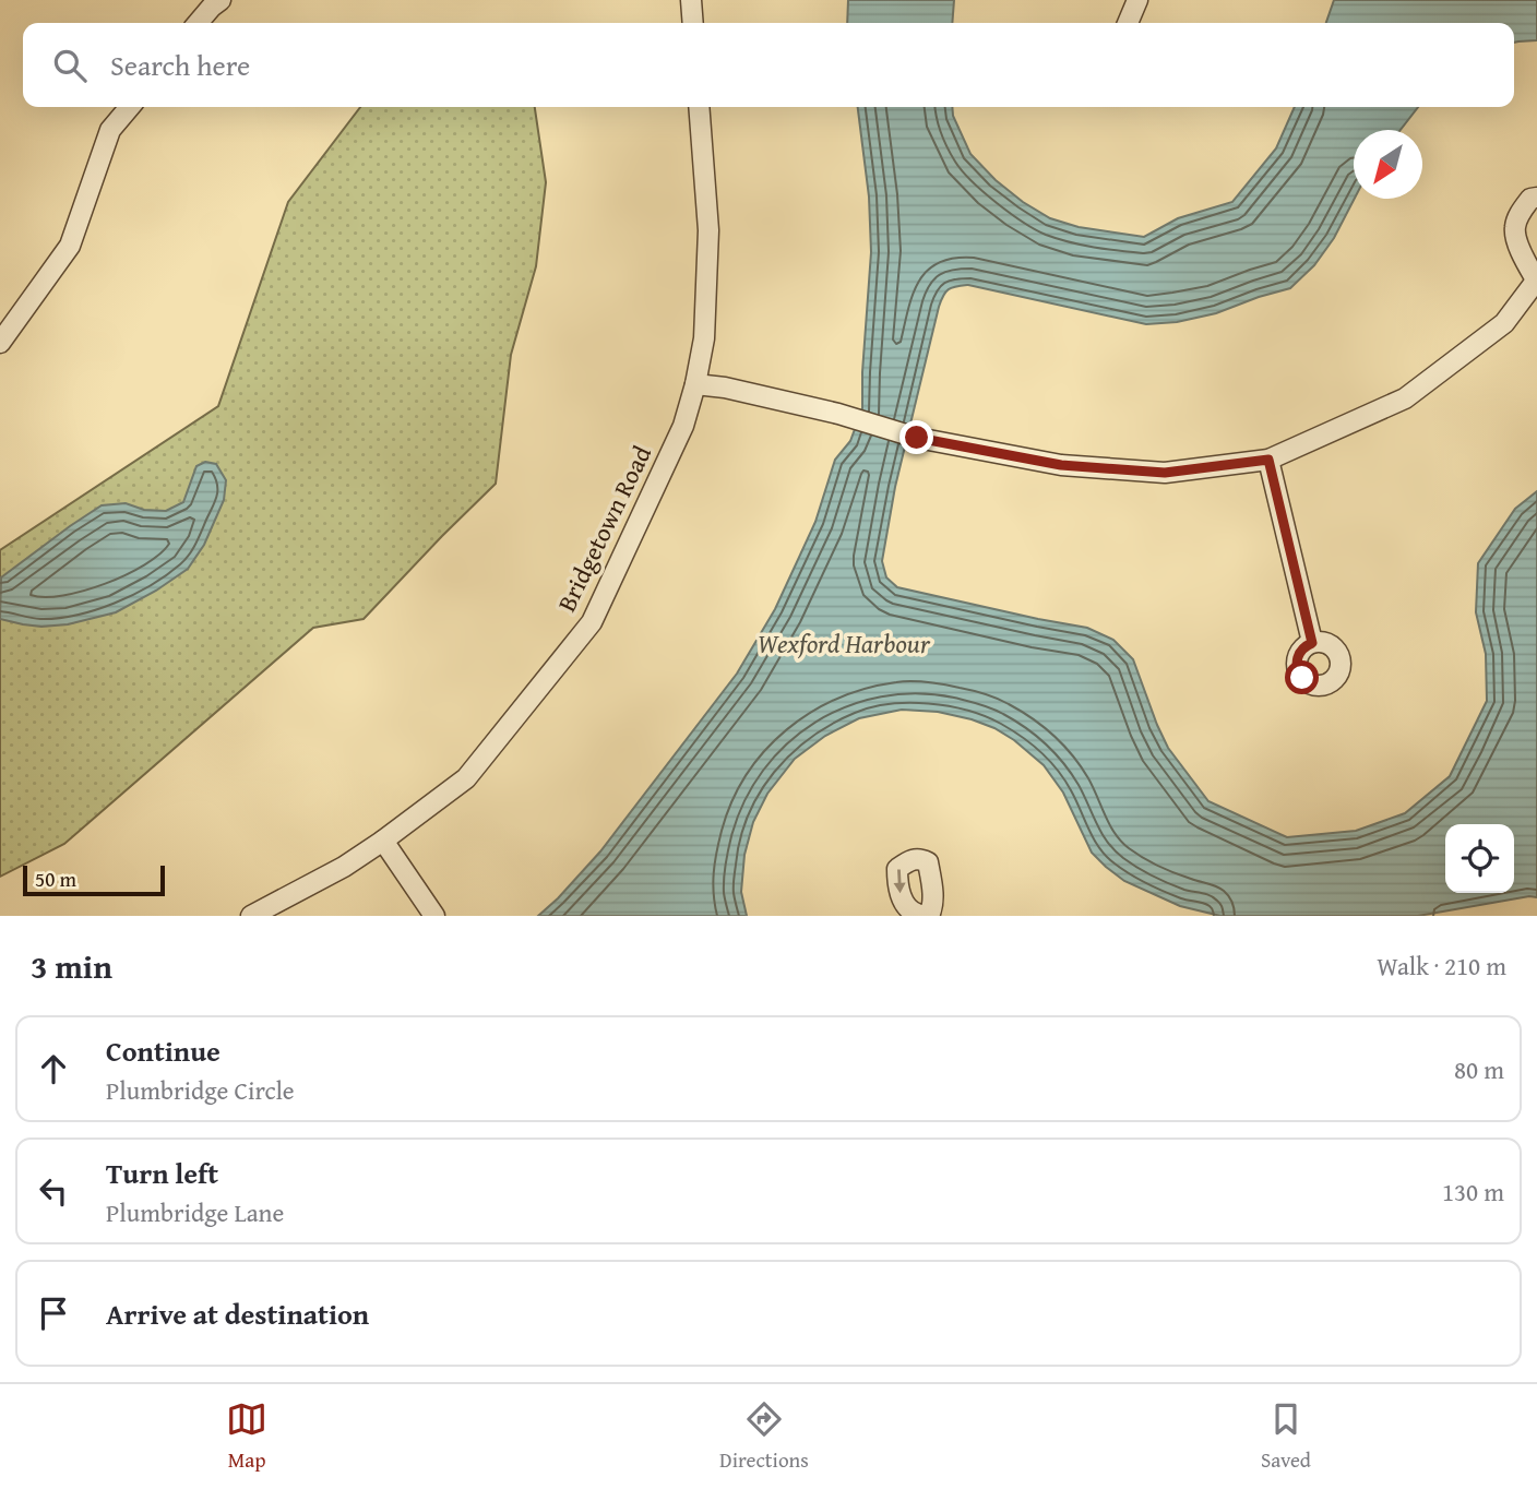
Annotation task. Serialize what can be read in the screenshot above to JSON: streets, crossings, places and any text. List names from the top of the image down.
{
  "streets": {
    "street": ["Bridgetown Road"]
  },
  "water": ["Wexford Harbour"],
  "scale_bar": "50 m",
  "north": "bottom left",
  "page": {
    "search": "Search here",
    "scale": "50 m",
    "heading": ["3 min", "Walk · 210 m"],
    "list": [
      ["Continue", "Plumbridge Circle", "80 m"],
      ["Turn left", "Plumbridge Lane", "130 m"],
      "Arrive at destination"
    ],
    "nav": ["Map", "Directions", "Saved"]
  }
}
